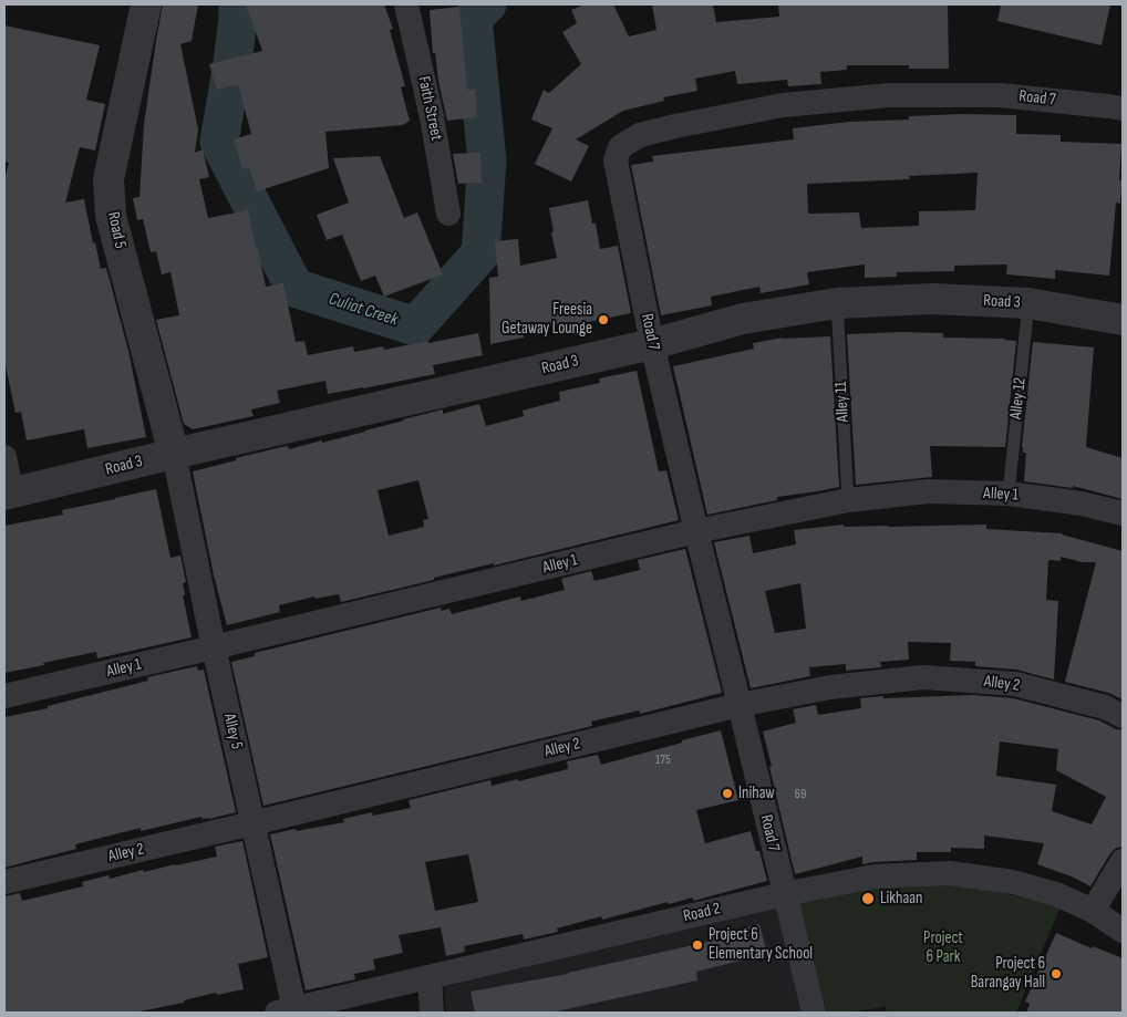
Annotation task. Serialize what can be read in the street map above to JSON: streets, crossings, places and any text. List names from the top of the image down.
{
  "streets": {
    "street": [
      "Road 7",
      "Faith Street",
      "Road 5",
      "Road 3",
      "Alley 1",
      "Alley 2",
      "Alley 5",
      "Road 2"
    ],
    "lane": ["Alley 12", "Alley 11"]
  },
  "crossings": [
    ["Road 7", "Road 3"],
    ["Road 7", "Alley 1"],
    ["Road 7", "Alley 2"],
    ["Road 7", "Road 2"],
    ["Road 5", "Road 3"],
    ["Road 5", "Alley 5"],
    ["Road 3", "Alley 12"],
    ["Road 3", "Alley 11"],
    ["Road 3", "Alley 5"],
    ["Alley 12", "Alley 1"],
    ["Alley 11", "Alley 1"],
    ["Alley 1", "Alley 5"],
    ["Alley 2", "Alley 5"],
    ["Alley 5", "Road 2"]
  ],
  "water": ["Culiat Creek"],
  "parks": ["Project 6 Park"],
  "places": [
    "Freesia Getaway Lounge",
    "Inihaw",
    "Likhaan",
    "Project 6 Elementary School",
    "Project 6 Barangay Hall"
  ],
  "house_numbers": ["175", "69"]
}
